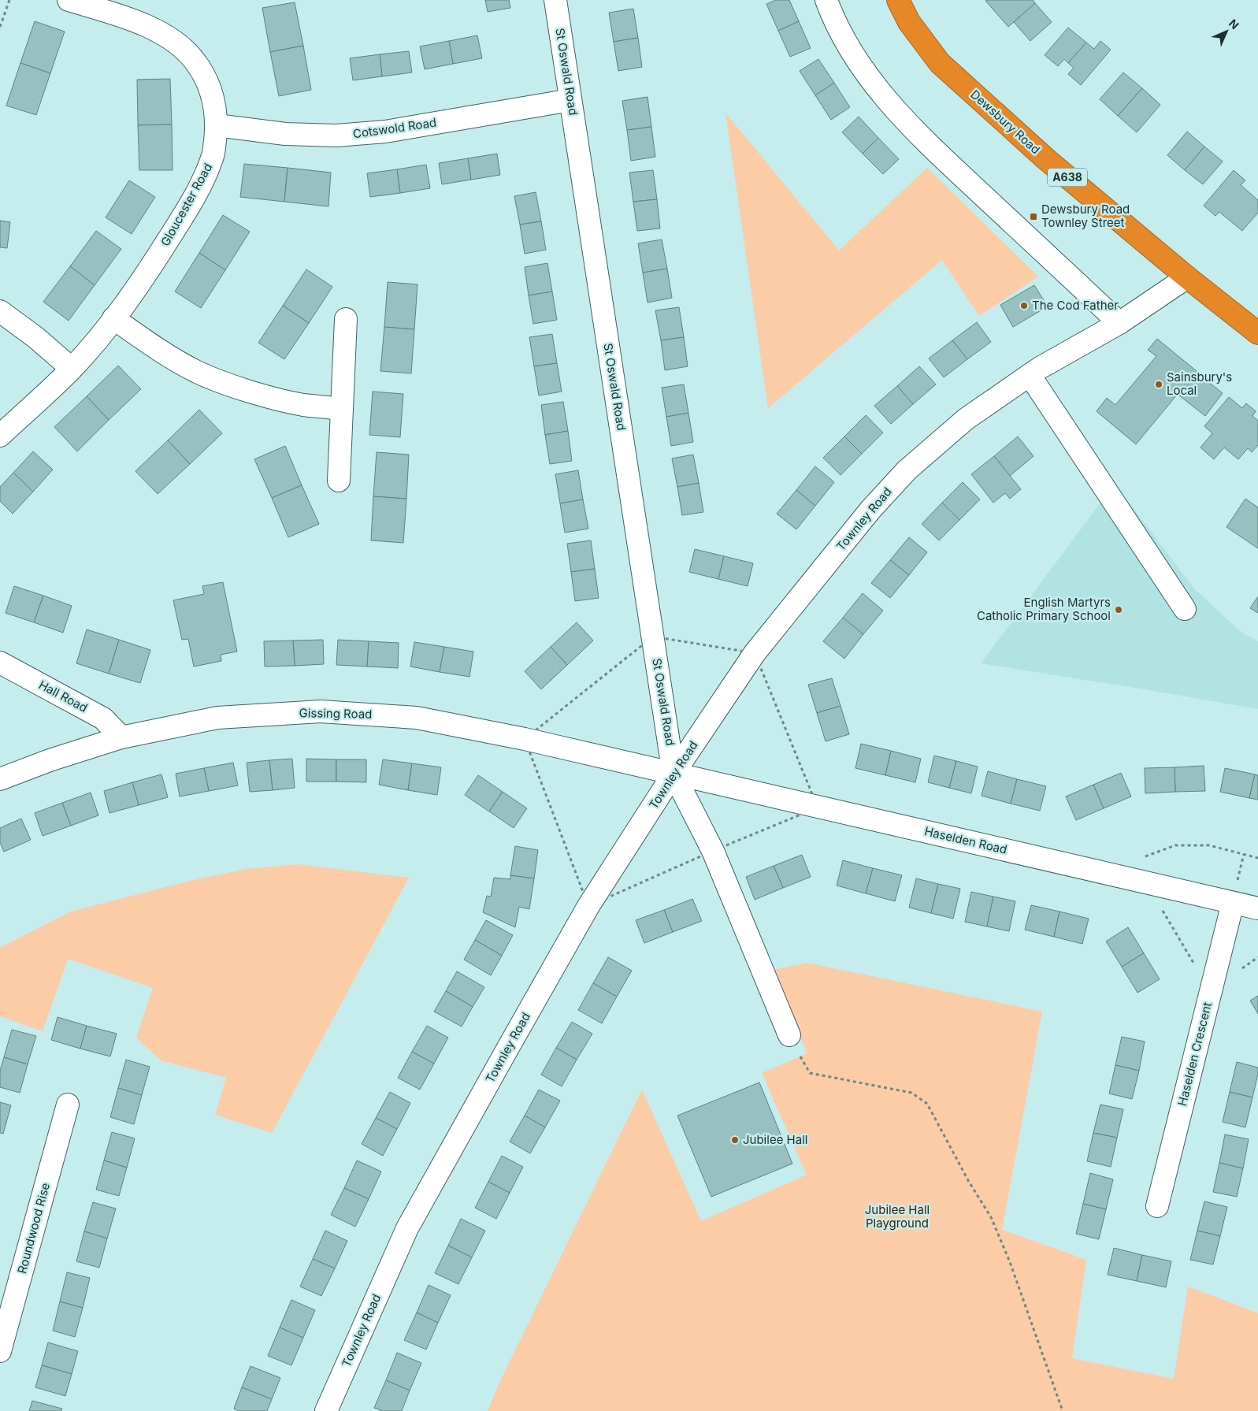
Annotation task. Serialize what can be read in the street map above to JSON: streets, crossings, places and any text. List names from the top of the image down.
{
  "streets": {
    "highway": ["Dewsbury Road", "A638"],
    "street": [
      "St Oswald Road",
      "Cotswold Road",
      "Gloucester Road",
      "Townley Road",
      "Hall Road",
      "Gissing Road",
      "Haselden Road",
      "Haselden Crescent",
      "Roundwood Rise"
    ]
  },
  "crossings": [
    ["St Oswald Road", "Cotswold Road"],
    ["St Oswald Road", "Townley Road"],
    ["St Oswald Road", "Gissing Road"],
    ["St Oswald Road", "Haselden Road"],
    ["Dewsbury Road", "Townley Road"],
    ["Cotswold Road", "Gloucester Road"],
    ["Townley Road", "Gissing Road"],
    ["Townley Road", "Haselden Road"],
    ["Hall Road", "Gissing Road"],
    ["Gissing Road", "Haselden Road"],
    ["Haselden Road", "Haselden Crescent"]
  ],
  "parks": ["Jubilee Hall Playground"],
  "places": {
    "transit": ["Dewsbury Road Townley Street"],
    "other": [
      "The Cod Father",
      "Sainsbury's Local",
      "English Martyrs Catholic Primary School",
      "Jubilee Hall"
    ]
  },
  "north": "top right"
}
